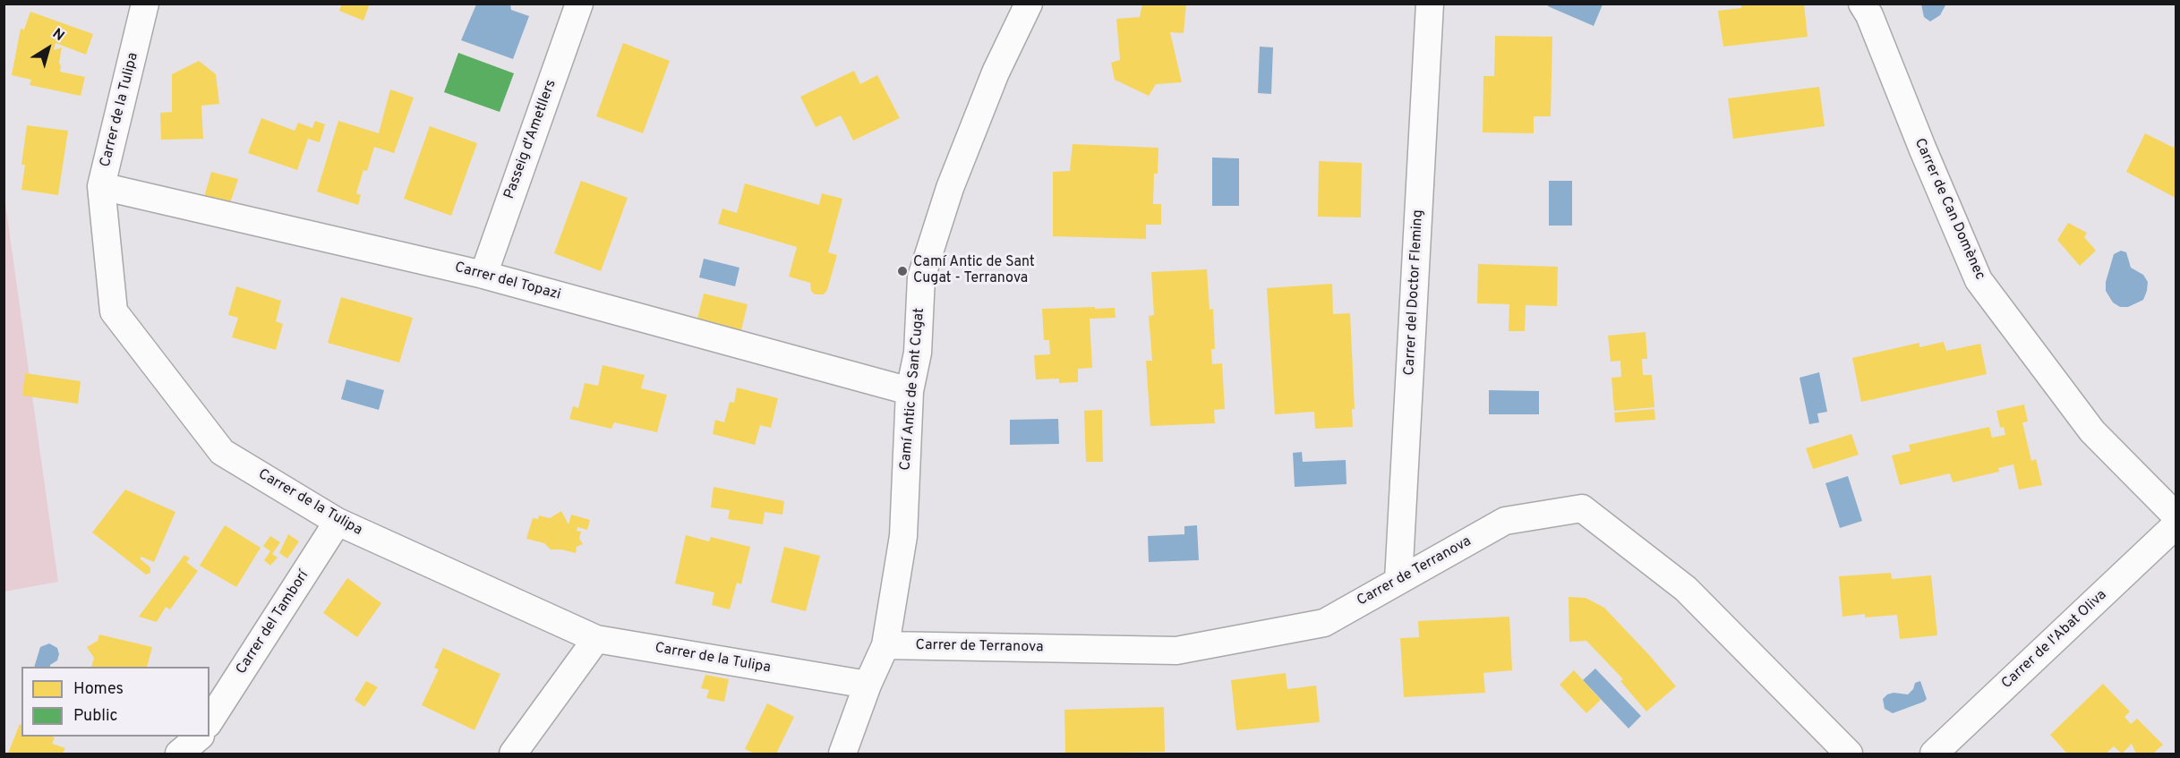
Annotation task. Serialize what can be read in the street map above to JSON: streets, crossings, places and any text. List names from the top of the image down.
{
  "streets": {
    "street": [
      "Carrer de la Tulipa",
      "Passeig d'Ametllers",
      "Carrer de Can Domènec",
      "Carrer del Topazi",
      "Carrer del Doctor Fleming",
      "Camí Antic de Sant Cugat",
      "Carrer de Terranova",
      "Carrer del Tamborí",
      "Carrer de l'Abat Oliva"
    ]
  },
  "crossings": [
    ["Carrer de la Tulipa", "Carrer del Topazi"],
    ["Carrer de la Tulipa", "Camí Antic de Sant Cugat"],
    ["Carrer de la Tulipa", "Carrer del Tamborí"],
    ["Passeig d'Ametllers", "Carrer del Topazi"],
    ["Carrer del Topazi", "Camí Antic de Sant Cugat"],
    ["Carrer del Doctor Fleming", "Carrer de Terranova"],
    ["Camí Antic de Sant Cugat", "Carrer de Terranova"]
  ],
  "places": ["Camí Antic de Sant Cugat - Terranova"],
  "legend": ["Homes", "Public"],
  "north": "top right"
}
